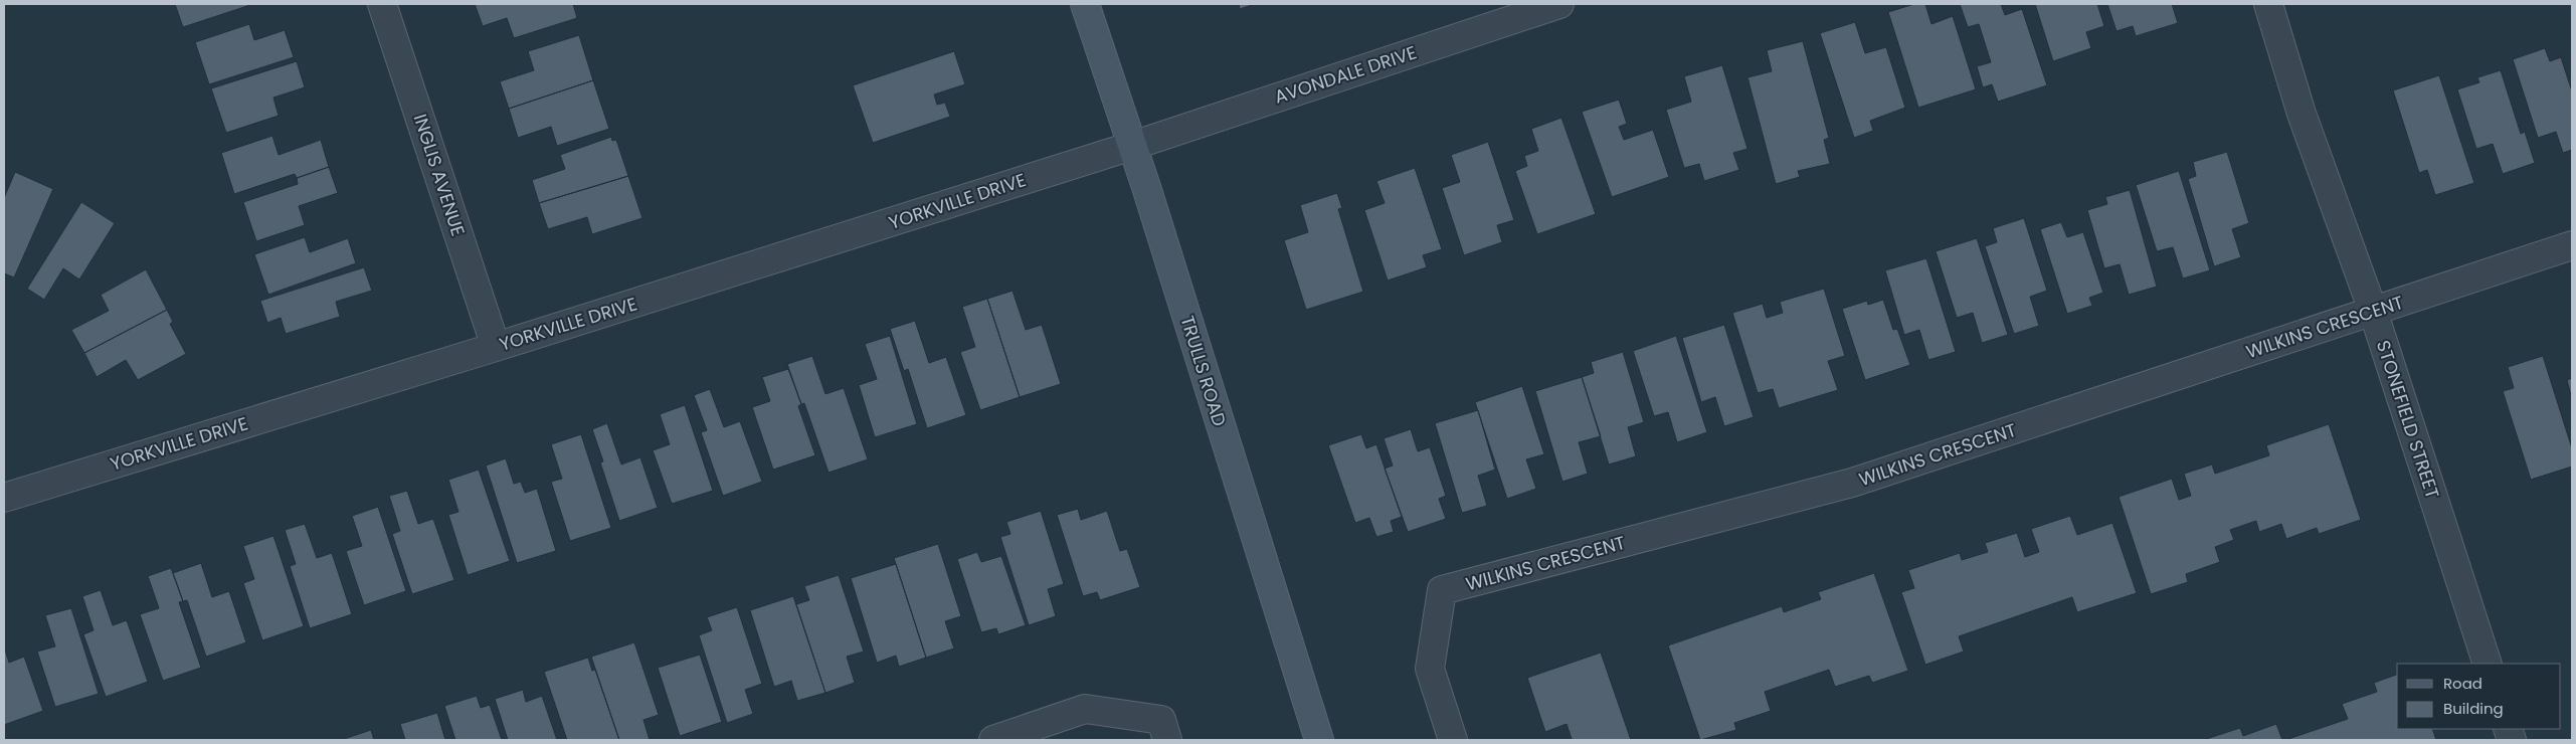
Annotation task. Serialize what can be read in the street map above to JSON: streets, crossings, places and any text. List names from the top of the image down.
{
  "streets": {
    "street": [
      "AVONDALE DRIVE",
      "INGLIS AVENUE",
      "YORKVILLE DRIVE",
      "WILKINS CRESCENT",
      "TRULLS ROAD",
      "STONEFIELD STREET"
    ]
  },
  "crossings": [
    ["AVONDALE DRIVE", "YORKVILLE DRIVE"],
    ["AVONDALE DRIVE", "TRULLS ROAD"],
    ["INGLIS AVENUE", "YORKVILLE DRIVE"],
    ["YORKVILLE DRIVE", "TRULLS ROAD"],
    ["WILKINS CRESCENT", "STONEFIELD STREET"]
  ],
  "legend": ["Road", "Building"]
}
